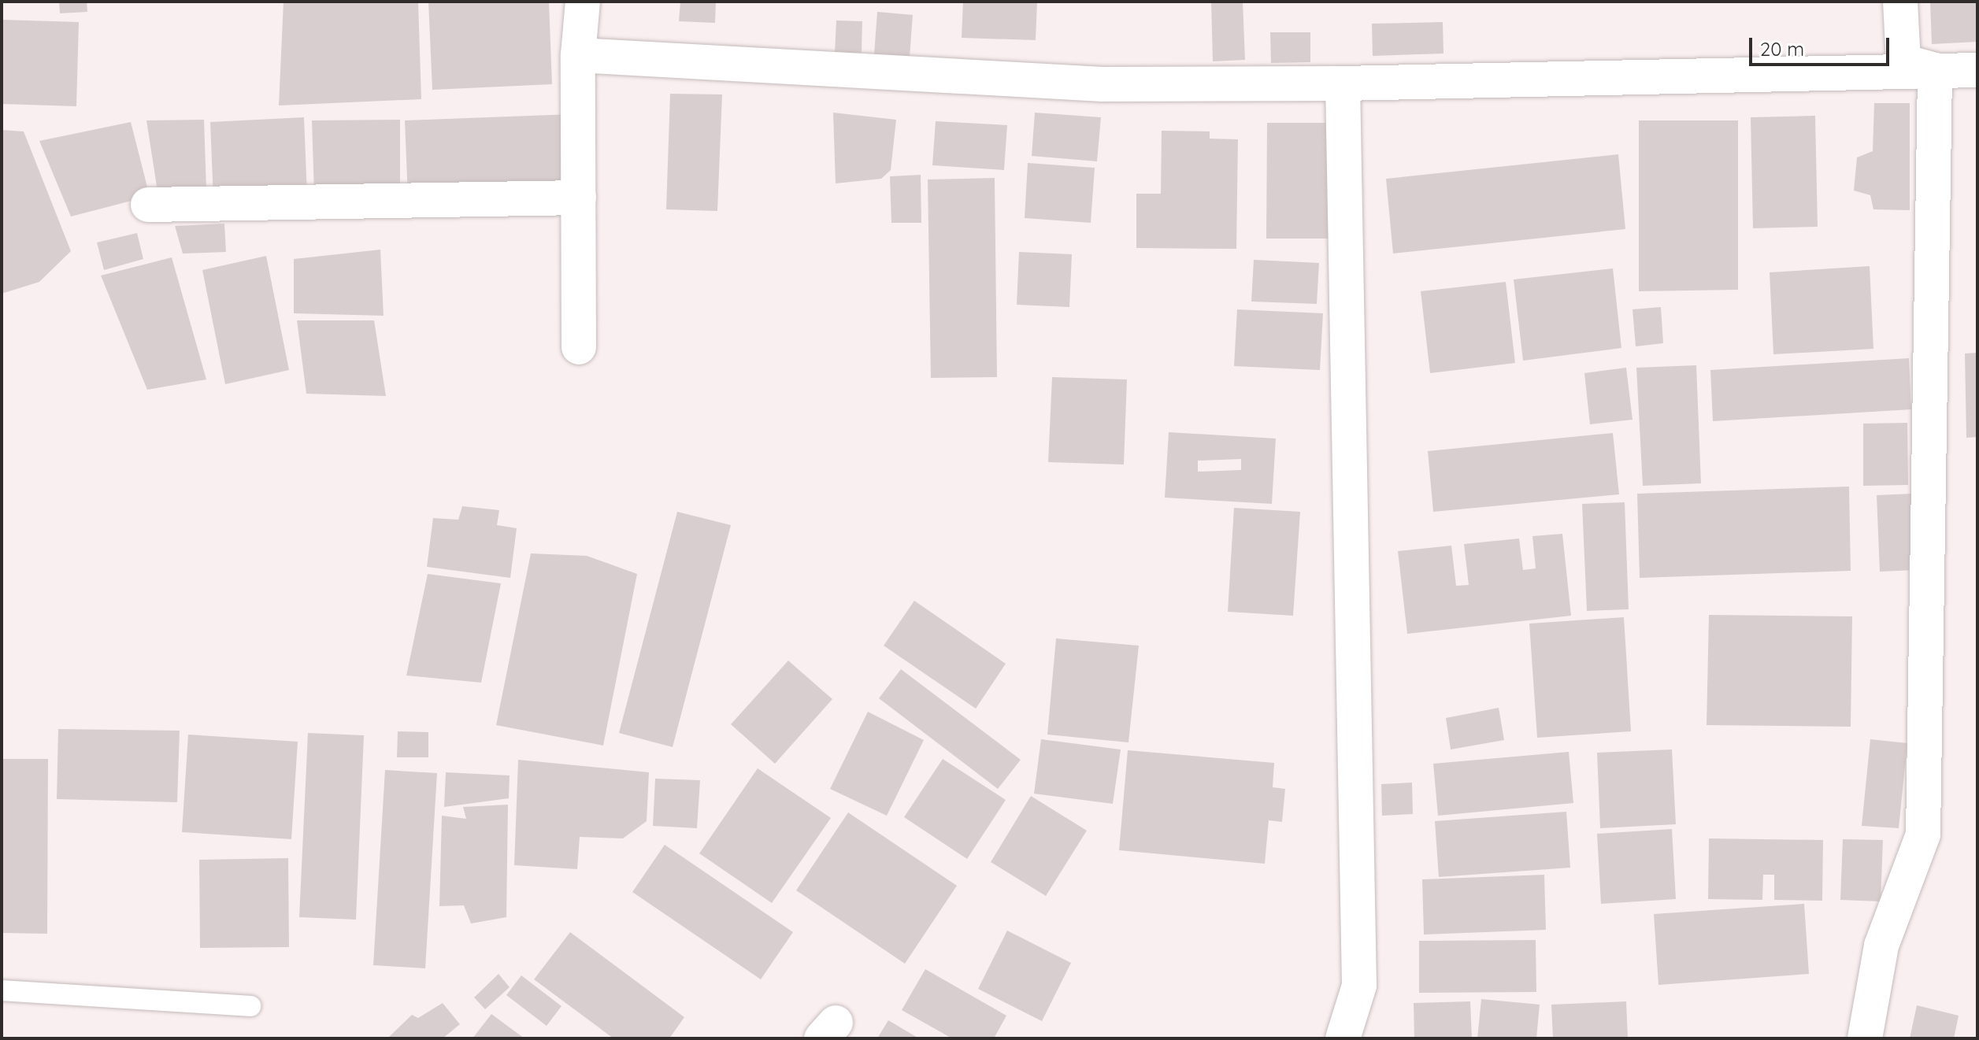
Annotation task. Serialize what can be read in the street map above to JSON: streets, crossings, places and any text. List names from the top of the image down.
{
  "scale_bar": "20 m"
}
